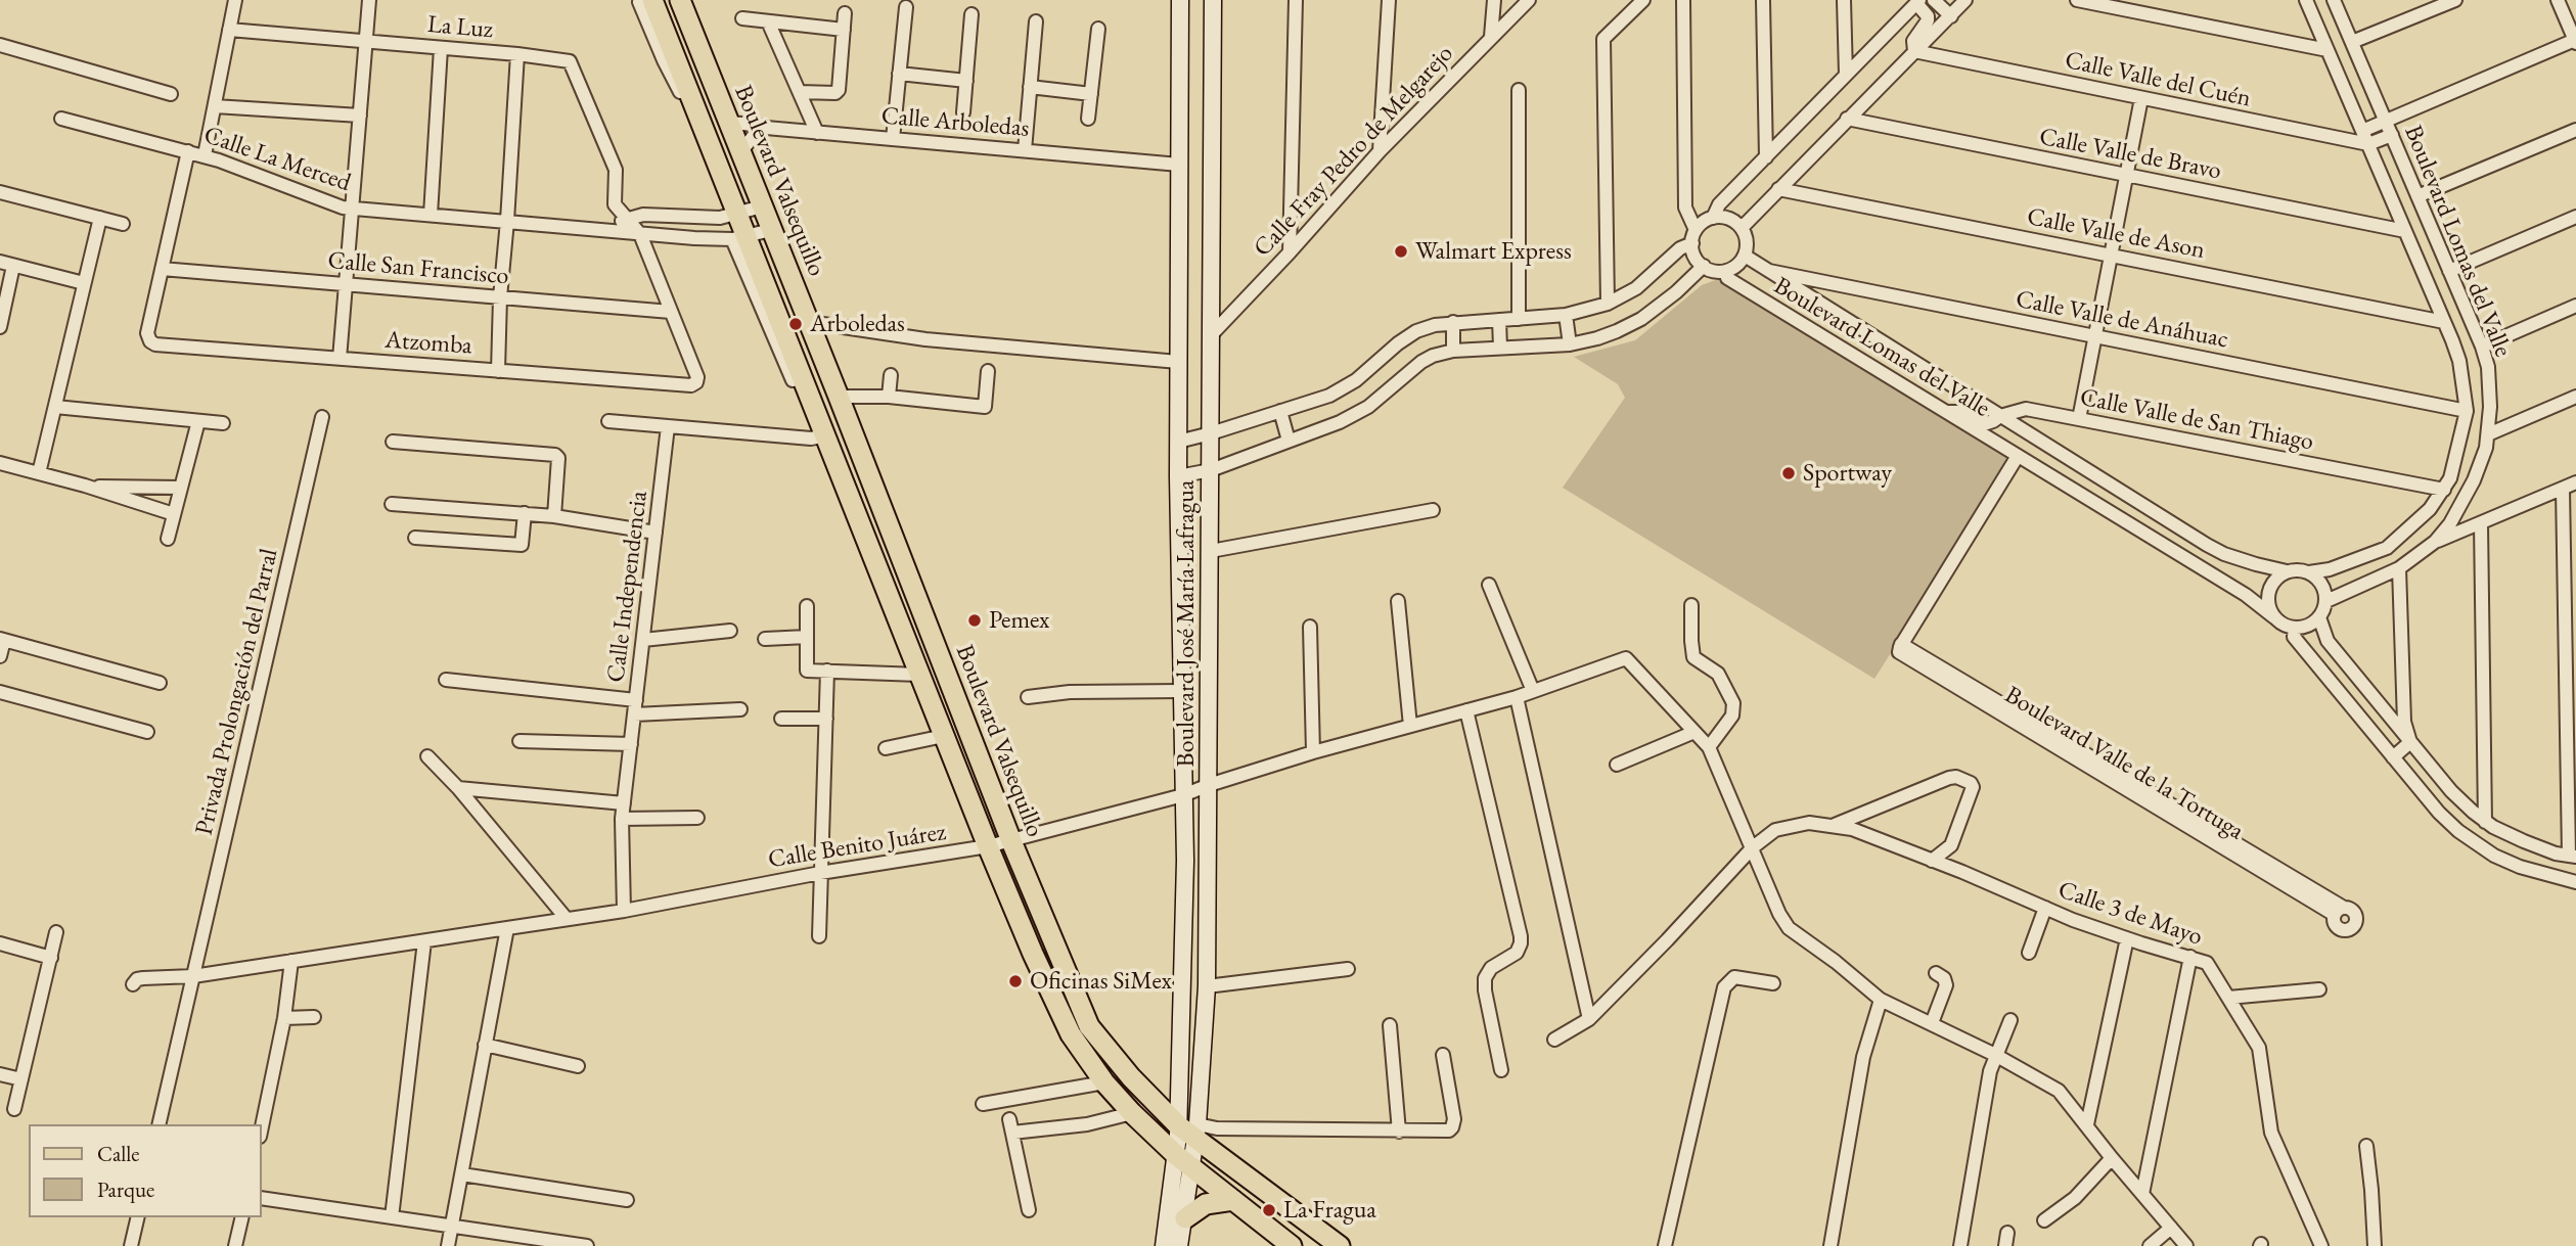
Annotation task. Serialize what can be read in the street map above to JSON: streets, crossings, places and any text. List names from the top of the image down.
{
  "streets": {
    "main road": ["Boulevard Valsequillo", "Boulevard José María Lafragua"],
    "street": [
      "La Luz",
      "Calle Valle del Cuén",
      "Calle Arboledas",
      "Calle Fray Pedro de Melgarejo",
      "Calle Valle de Bravo",
      "Calle La Merced",
      "Calle Valle de Ason",
      "Boulevard Lomas del Valle",
      "Calle San Francisco",
      "Calle Valle de Anáhuac",
      "Atzomba",
      "Calle Valle de San Thiago",
      "Calle Independencia",
      "Privada Prolongación del Parral",
      "Boulevard Valle de la Tortuga",
      "Calle Benito Juárez",
      "Calle 3 de Mayo"
    ]
  },
  "crossings": [
    ["Calle Valle del Cuén", "Boulevard Lomas del Valle"],
    ["Calle Arboledas", "Boulevard Valsequillo"],
    ["Calle Arboledas", "Boulevard José María Lafragua"],
    ["Calle Fray Pedro de Melgarejo", "Boulevard José María Lafragua"],
    ["Calle Valle de Bravo", "Boulevard Lomas del Valle"],
    ["Calle La Merced", "Boulevard Valsequillo"],
    ["Boulevard Valsequillo", "Boulevard José María Lafragua"],
    ["Boulevard Valsequillo", "Calle Benito Juárez"],
    ["Calle Valle de Ason", "Boulevard Lomas del Valle"],
    ["Boulevard Lomas del Valle", "Calle Valle de Anáhuac"],
    ["Boulevard Lomas del Valle", "Calle Valle de San Thiago"],
    ["Boulevard Lomas del Valle", "Boulevard Valle de la Tortuga"],
    ["Calle San Francisco", "Atzomba"],
    ["Calle Independencia", "Calle Benito Juárez"],
    ["Boulevard José María Lafragua", "Calle Benito Juárez"],
    ["Privada Prolongación del Parral", "Calle Benito Juárez"]
  ],
  "places": [
    "Walmart Express",
    "Arboledas",
    "Sportway",
    "Pemex",
    "Oficinas SiMex",
    "La Fragua"
  ],
  "legend": ["Calle", "Parque"]
}
